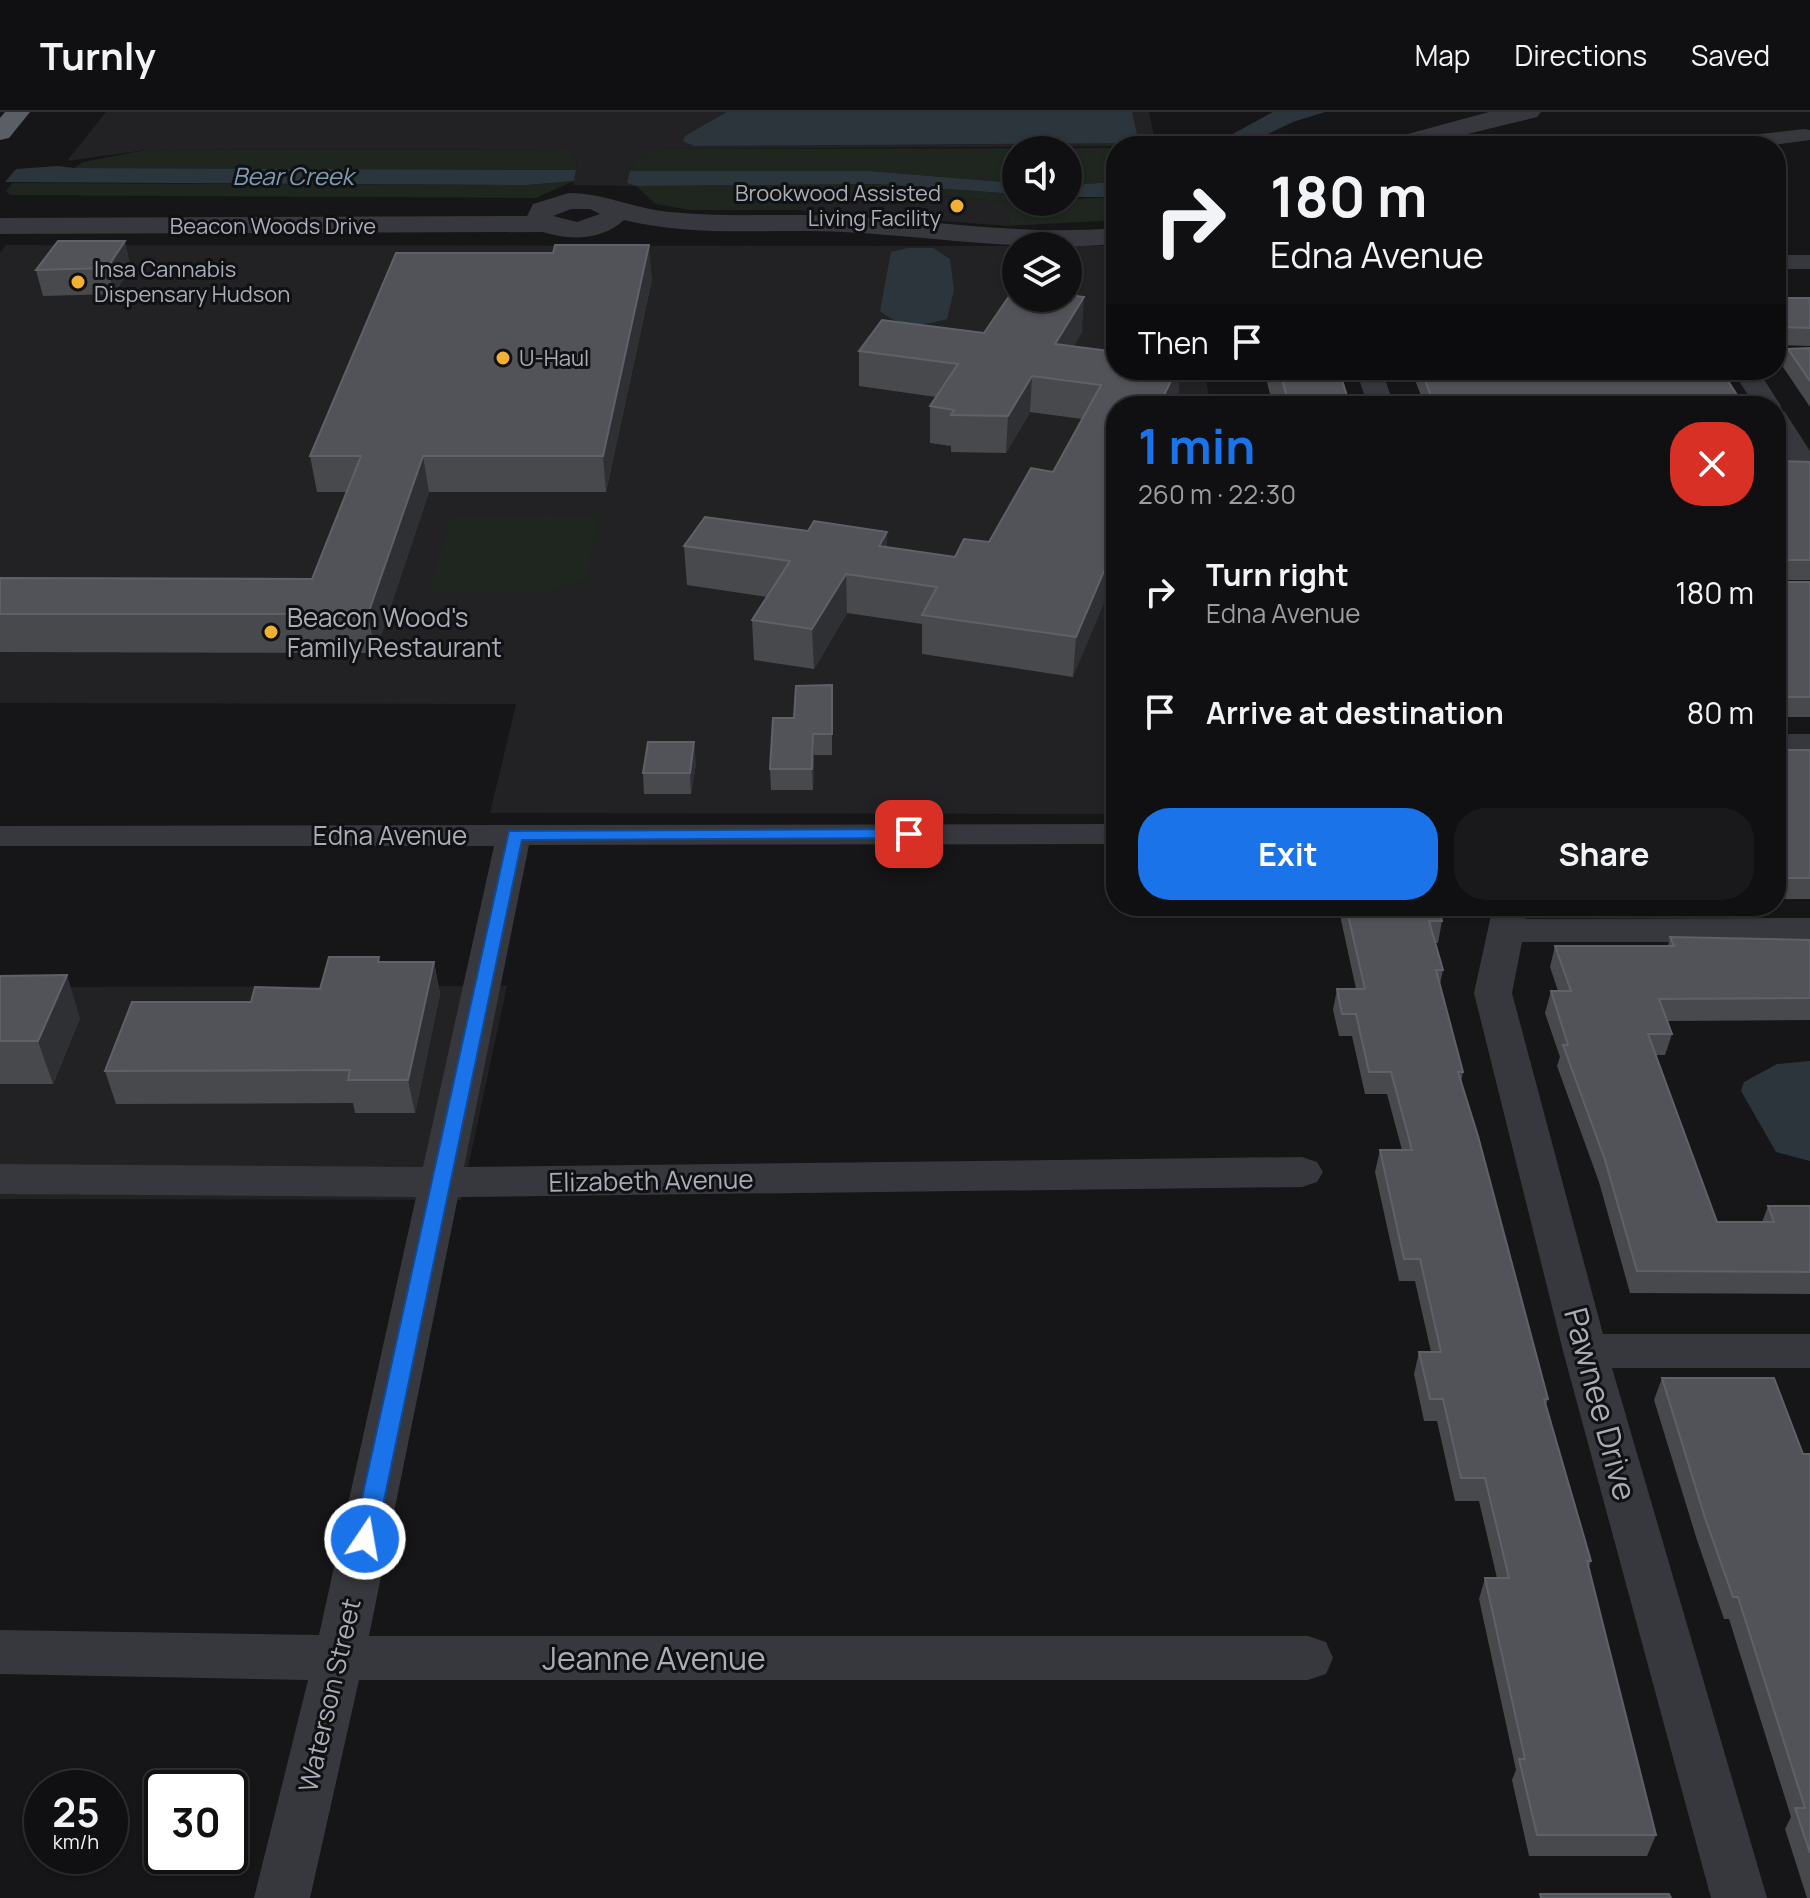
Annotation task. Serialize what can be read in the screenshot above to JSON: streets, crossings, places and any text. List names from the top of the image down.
{
  "streets": {
    "street": [
      "Beacon Woods Drive",
      "Edna Avenue",
      "Elizabeth Avenue",
      "Pawnee Drive",
      "Jeanne Avenue",
      "Waterson Street"
    ]
  },
  "crossings": [
    ["Edna Avenue", "Waterson Street"],
    ["Elizabeth Avenue", "Waterson Street"],
    ["Jeanne Avenue", "Waterson Street"]
  ],
  "water": ["Bear Creek"],
  "places": [
    "Brookwood Assisted Living Facility",
    "Insa Cannabis Dispensary Hudson",
    "U-Haul",
    "Beacon Wood's Family Restaurant"
  ],
  "page": {
    "header": "Turnly",
    "nav": ["Map", "Directions", "Saved"],
    "turn": ["180 m", "Edna Avenue"],
    "then": "Then",
    "heading": ["1 min", "260 m · 22:30"],
    "list": [
      {
        "name": "Turn right",
        "note": "Edna Avenue",
        "value": "180 m"
      },
      {
        "name": "Arrive at destination",
        "value": "80 m"
      }
    ],
    "buttons": ["Exit", "Share"],
    "speed": "25 km/h",
    "limit": "30"
  }
}
